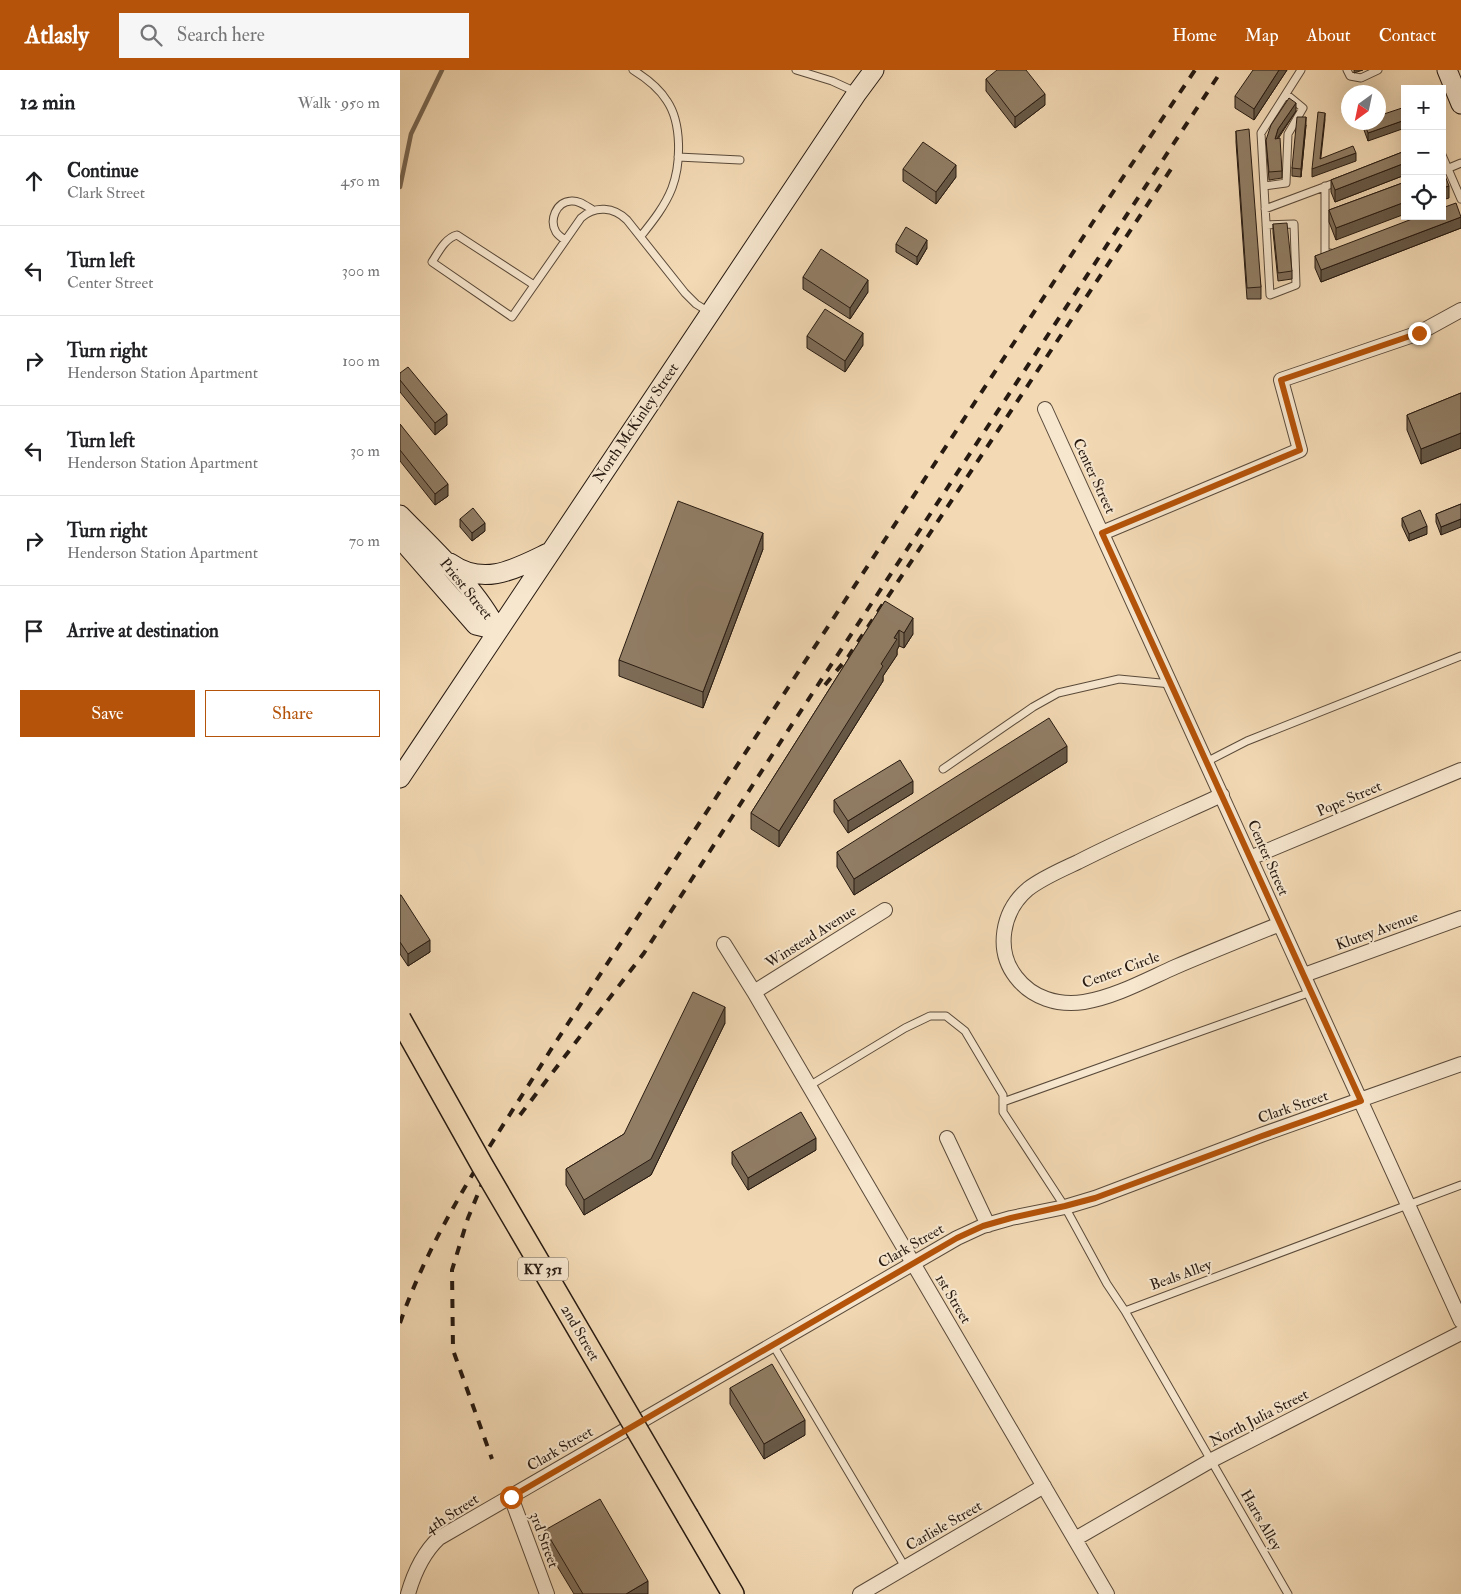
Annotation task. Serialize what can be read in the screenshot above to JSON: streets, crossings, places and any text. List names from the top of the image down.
{
  "streets": {
    "main road": ["KY 351", "2nd Street"],
    "street": [
      "North McKinley Street",
      "Center Street",
      "Priest Street",
      "Pope Street",
      "Klutey Avenue",
      "Winstead Avenue",
      "Center Circle",
      "Clark Street",
      "1st Street",
      "North Julia Street",
      "4th Street",
      "Carlisle Street",
      "3rd Street"
    ],
    "lane": ["Beals Alley", "Harts Alley"]
  },
  "crossings": [
    ["North McKinley Street", "Priest Street"],
    ["Center Street", "Pope Street"],
    ["Center Street", "Klutey Avenue"],
    ["Center Street", "Center Circle"],
    ["Center Street", "Clark Street"],
    ["Center Street", "Beals Alley"],
    ["Winstead Avenue", "1st Street"],
    ["Clark Street", "1st Street"],
    ["Clark Street", "4th Street"],
    ["Clark Street", "3rd Street"],
    ["1st Street", "North Julia Street"],
    ["1st Street", "Carlisle Street"],
    ["North Julia Street", "Harts Alley"],
    ["4th Street", "3rd Street"]
  ],
  "north": "bottom left",
  "page": {
    "header": "Atlasly",
    "search": "Search here",
    "nav": [
      "Home",
      "Map",
      "About",
      "Contact"
    ],
    "heading": ["12 min", "Walk · 950 m"],
    "map_buttons": ["+", "−"],
    "list": [
      ["Continue", "Clark Street", "450 m"],
      ["Turn left", "Center Street", "300 m"],
      ["Turn right", "Henderson Station Apartment", "100 m"],
      ["Turn left", "Henderson Station Apartment", "30 m"],
      ["Turn right", "Henderson Station Apartment", "70 m"],
      "Arrive at destination"
    ],
    "buttons": ["Save", "Share"]
  }
}
